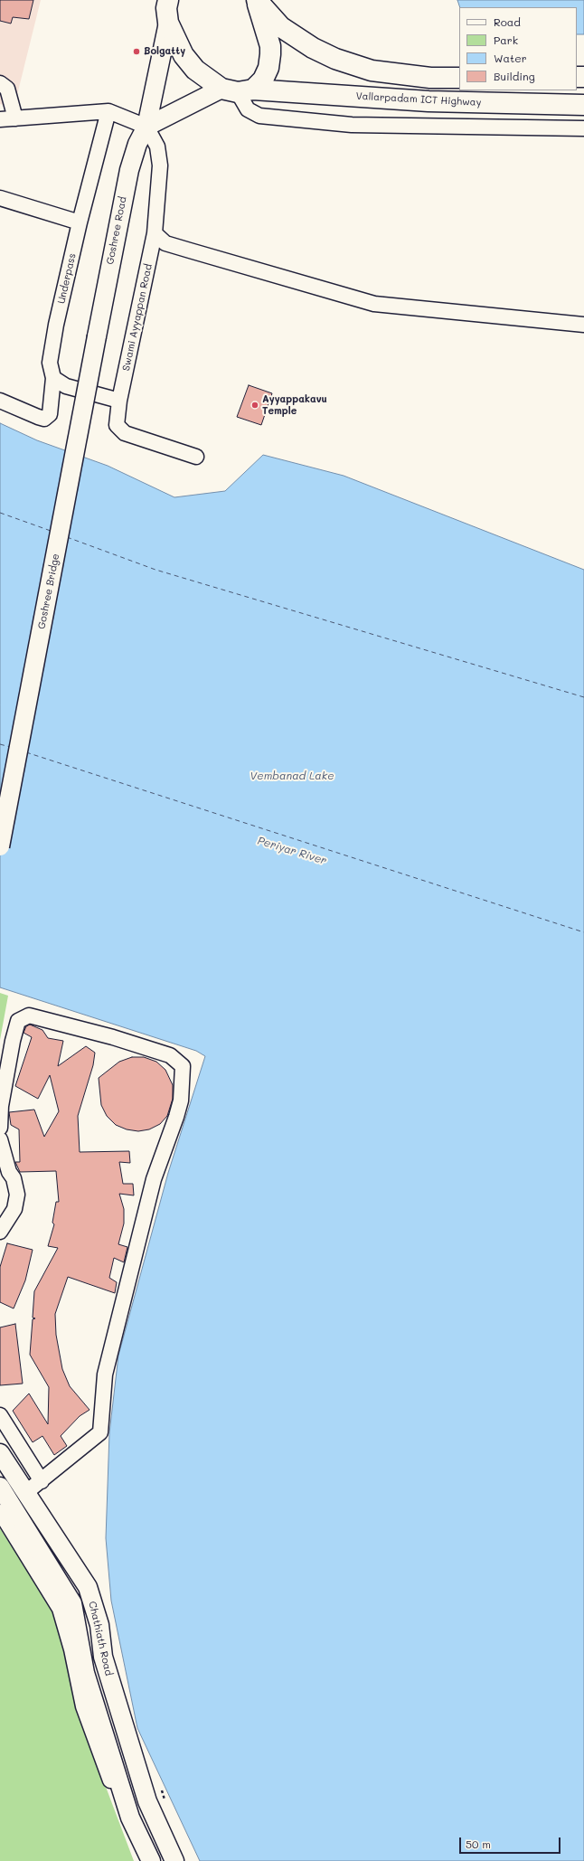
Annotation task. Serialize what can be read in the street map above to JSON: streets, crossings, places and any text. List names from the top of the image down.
{
  "streets": {
    "highway": ["Vallarpadam ICT Highway"],
    "main road": ["Goshree Road", "Goshree Bridge", "Chathiath Road"],
    "street": ["Underpass", "Swami Ayyappan Road"]
  },
  "crossings": [
    ["Goshree Road", "Swami Ayyappan Road"],
    ["Goshree Road", "Goshree Bridge"]
  ],
  "water": ["Vembanad Lake", "Periyar River"],
  "places": ["Bolgatty", "Ayyappakavu Temple"],
  "legend": [
    "Road",
    "Park",
    "Water",
    "Building"
  ],
  "scale_bar": "50 m"
}
